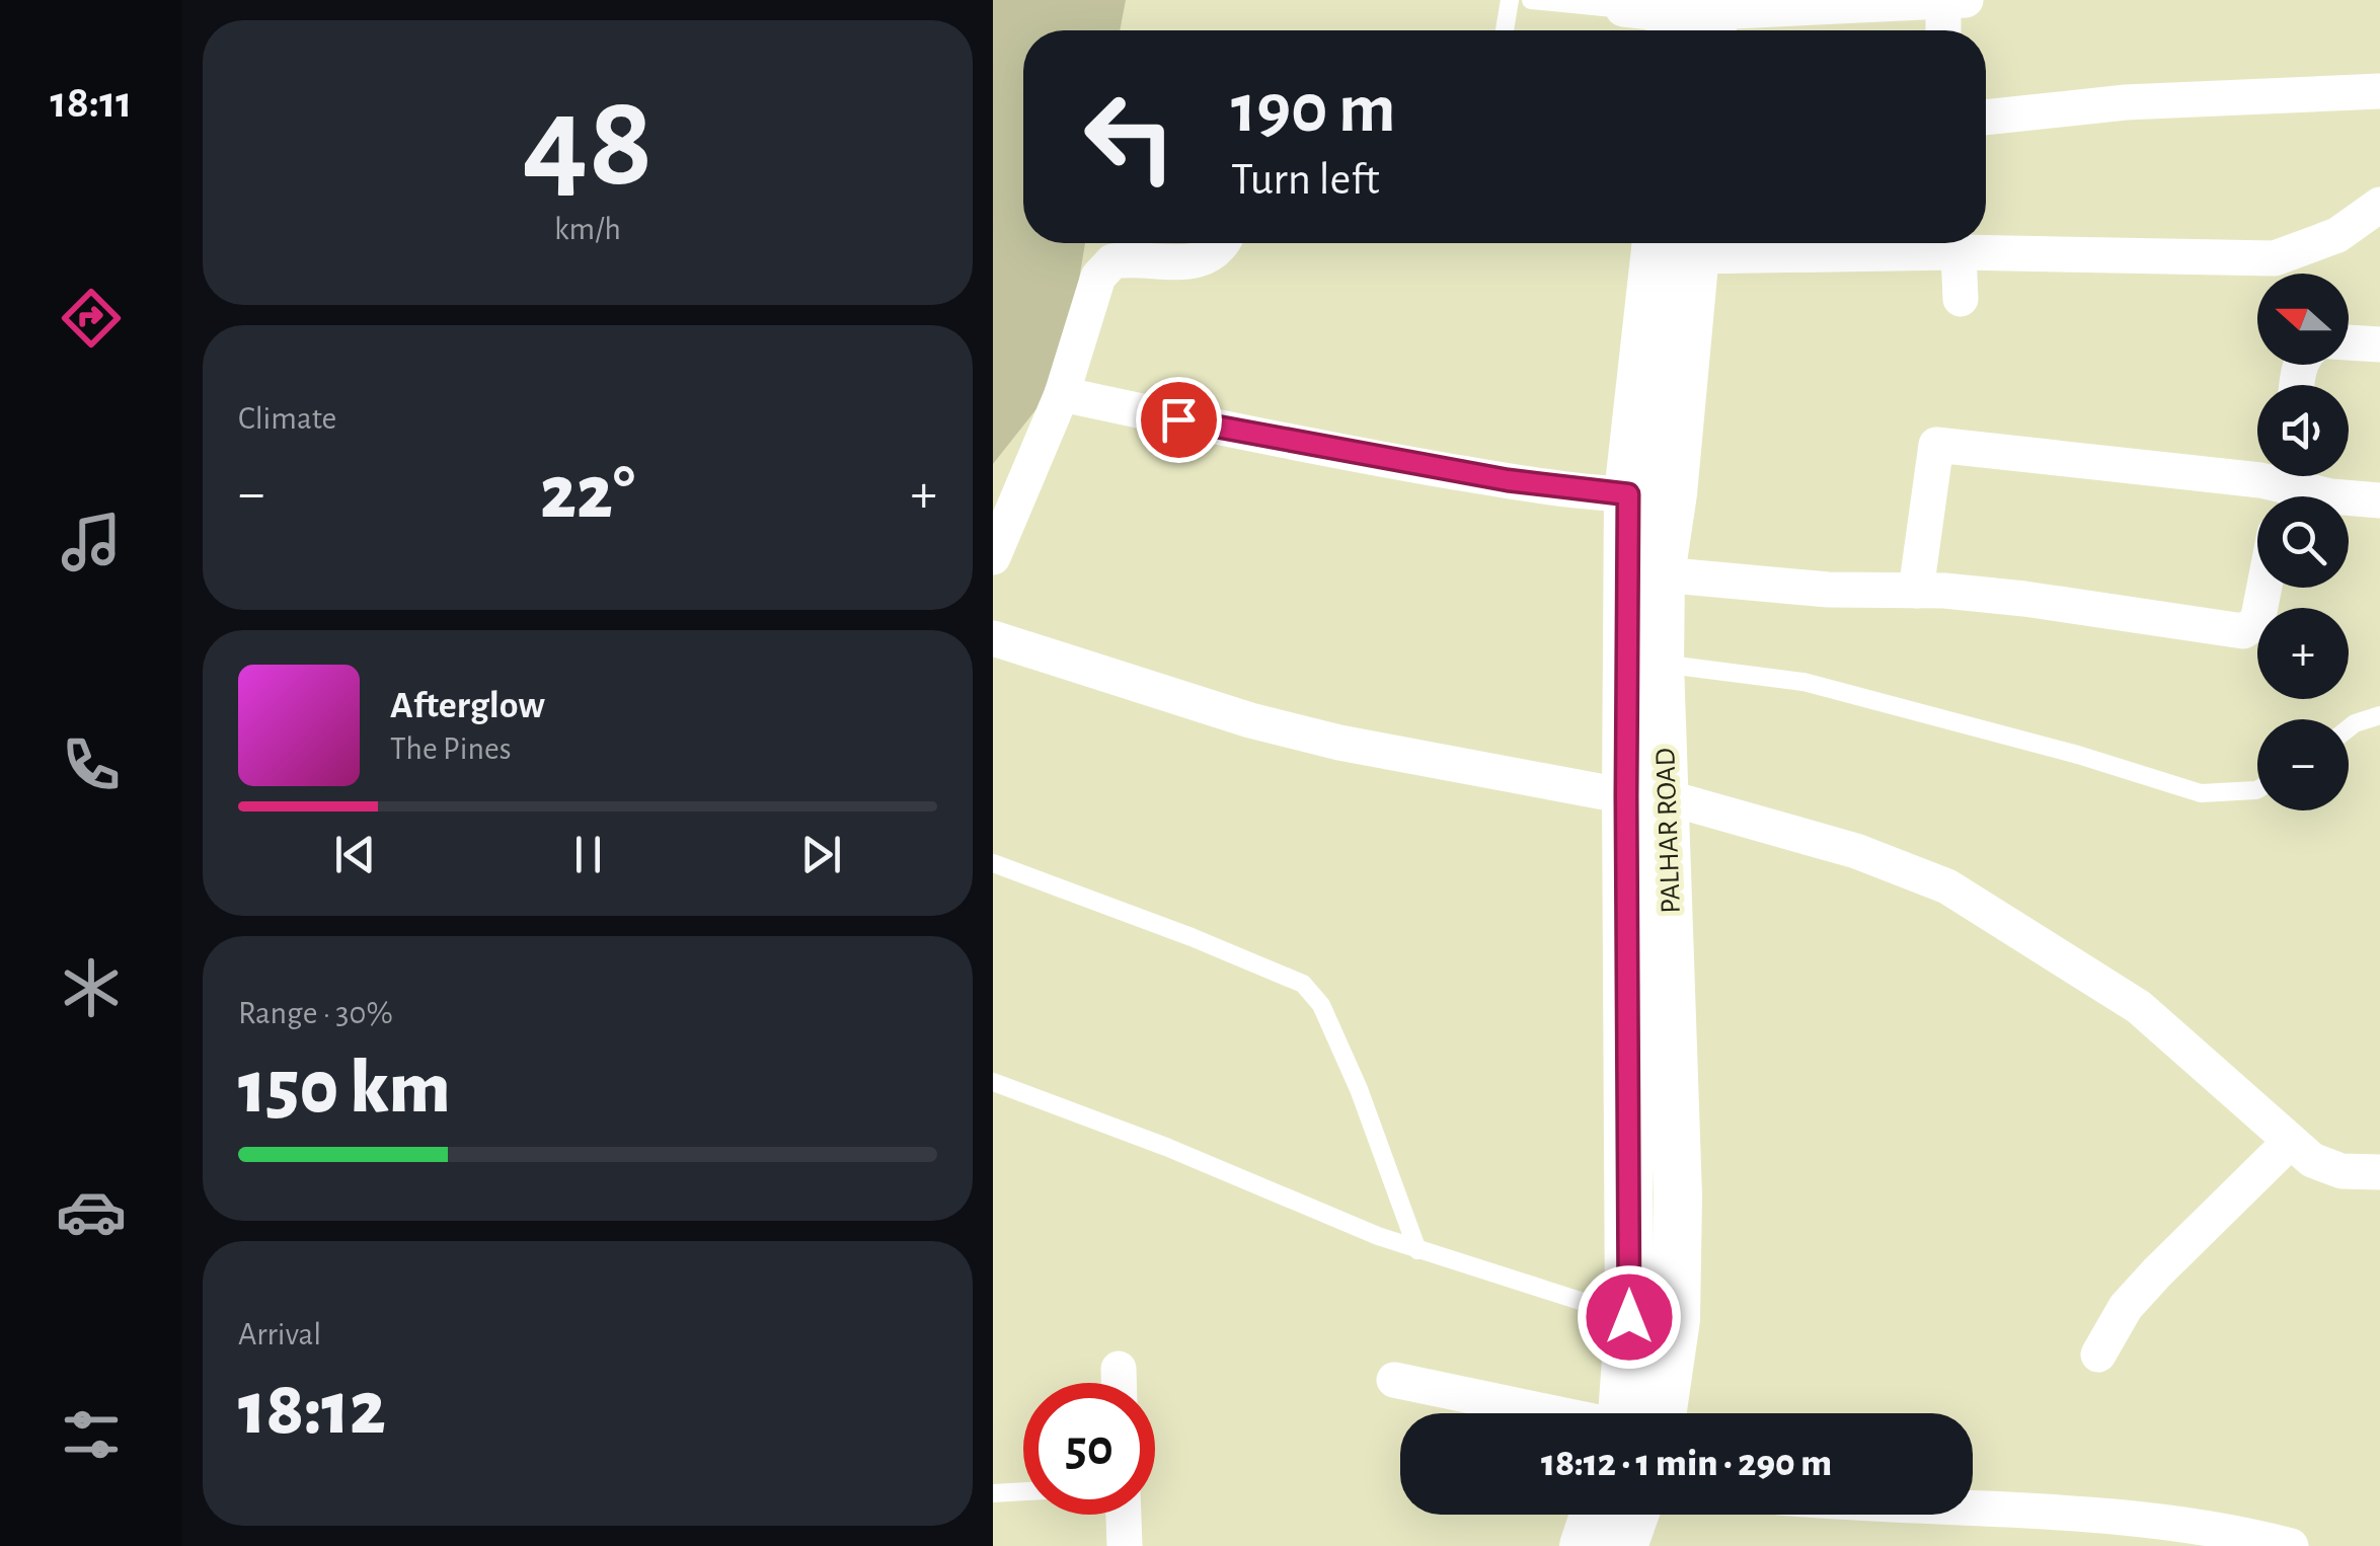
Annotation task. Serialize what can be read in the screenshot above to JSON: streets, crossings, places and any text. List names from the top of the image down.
{
  "streets": {
    "main road": ["PALHAR ROAD"]
  },
  "north": "left",
  "page": {
    "tabs": "18:11",
    "tile": [
      ["48", "km/h"],
      "Climate",
      ["Range · 30%", "150 km"],
      ["Arrival", "18:12"]
    ],
    "turn": ["190 m", "Turn left"],
    "map_buttons": ["+", "−"],
    "heat": ["−", "22°", "+"],
    "song": ["Afterglow", "The Pines"],
    "limit": "50",
    "trip": "18:12 · 1 min · 290 m"
  }
}
